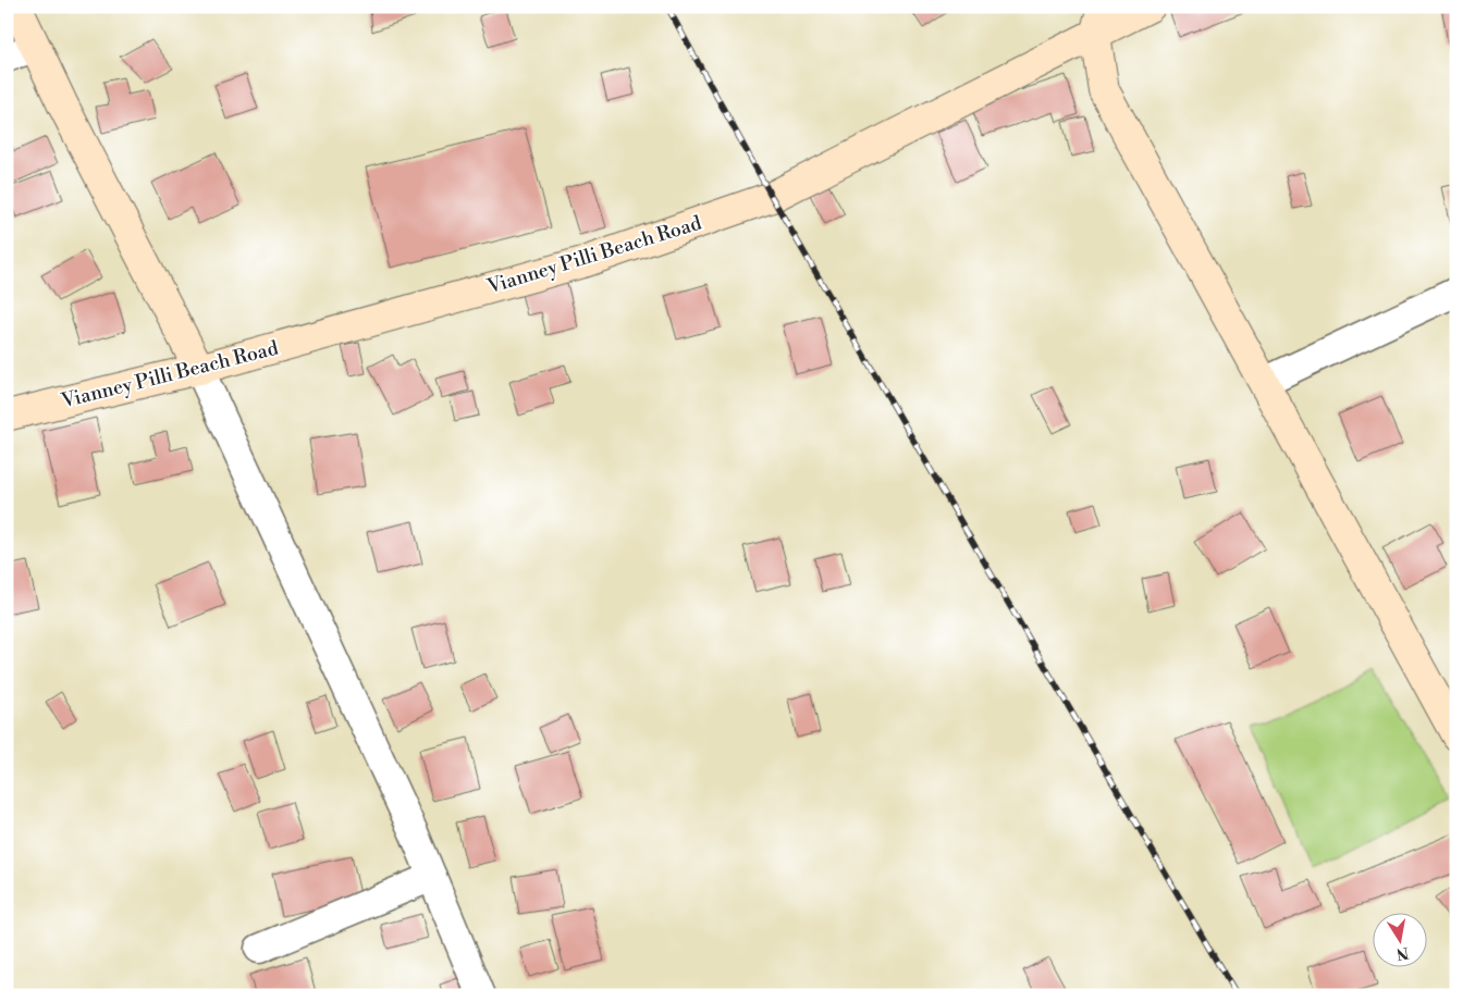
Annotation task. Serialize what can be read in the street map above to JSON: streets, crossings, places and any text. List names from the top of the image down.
{
  "streets": {
    "street": ["Vianney Pilli Beach Road"]
  },
  "north": "bottom"
}
